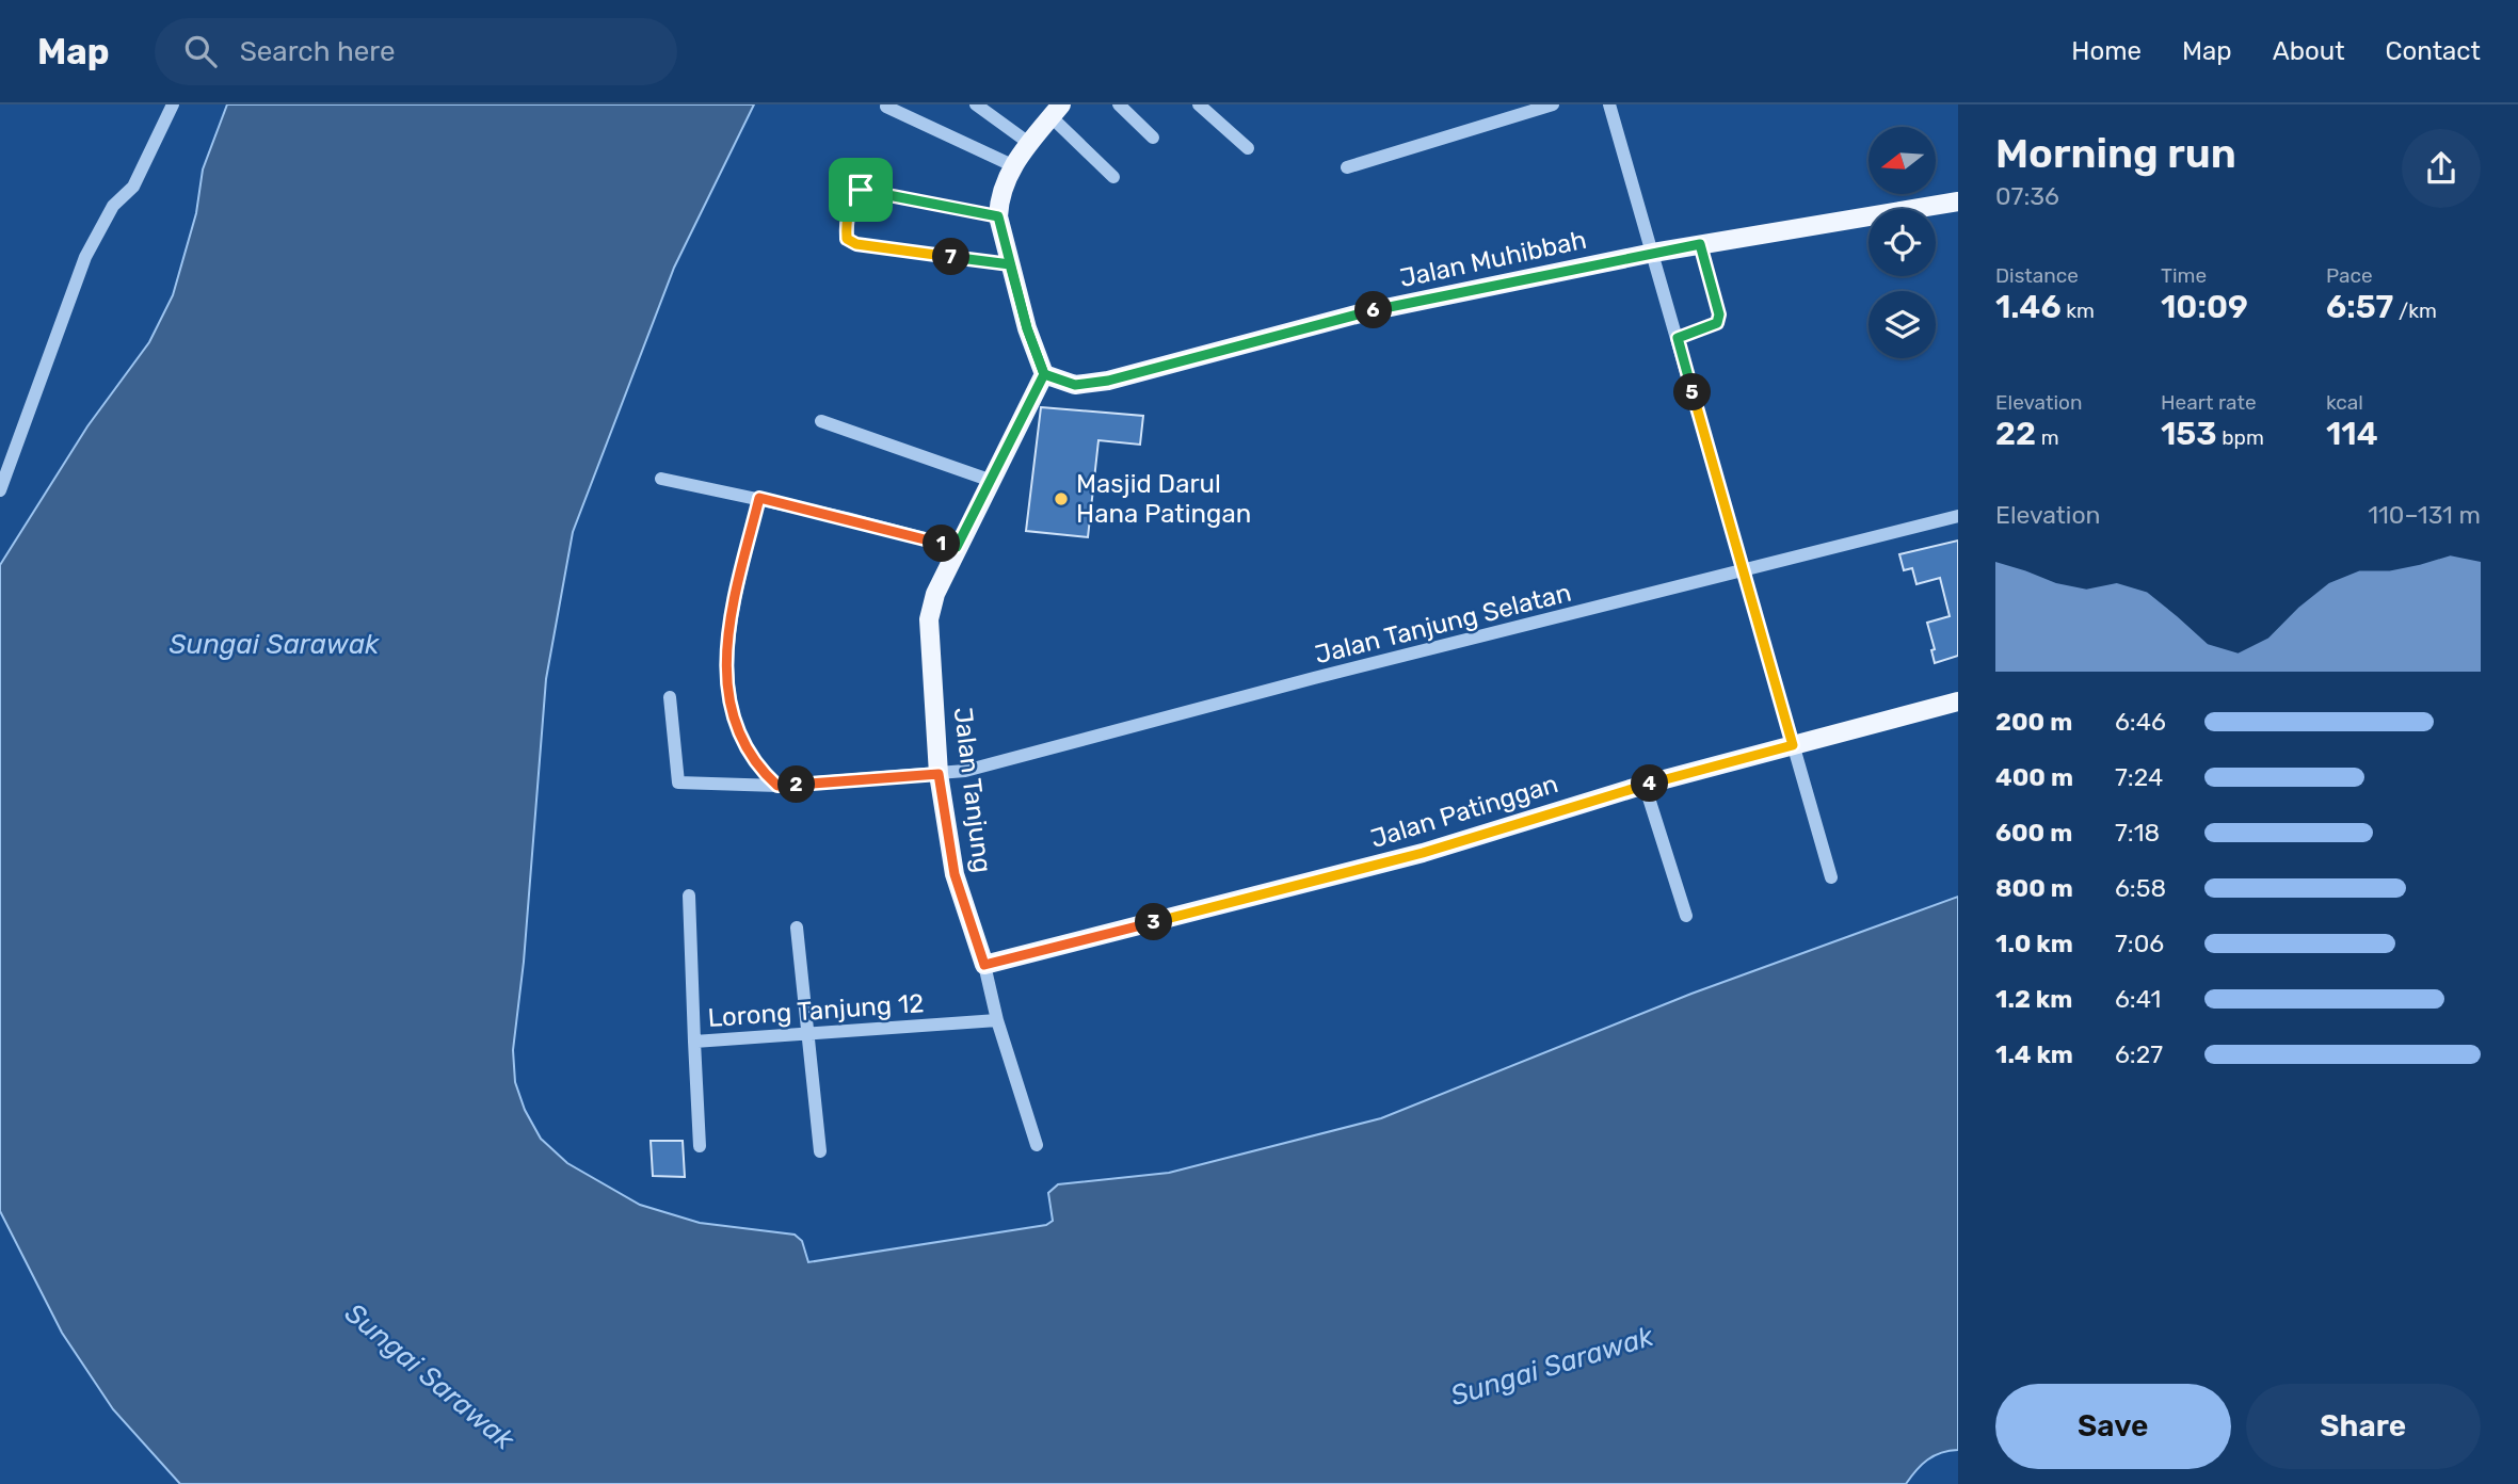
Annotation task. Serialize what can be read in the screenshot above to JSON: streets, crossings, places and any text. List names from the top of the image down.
{
  "streets": {
    "main road": ["Jalan Muhibbah", "Jalan Tanjung", "Jalan Patinggan"],
    "street": ["Jalan Tanjung Selatan", "Lorong Tanjung 12"]
  },
  "crossings": [
    ["Jalan Muhibbah", "Jalan Tanjung"],
    ["Jalan Tanjung Selatan", "Jalan Tanjung"],
    ["Jalan Tanjung", "Jalan Patinggan"]
  ],
  "water": ["Sungai Sarawak"],
  "places": ["Masjid Darul Hana Patingan"],
  "north": "left",
  "page": {
    "header": "Map",
    "search": "Search here",
    "nav": [
      "Home",
      "Map",
      "About",
      "Contact"
    ],
    "heading": ["Morning run", "07:36"],
    "stats": [
      ["Distance", "1.46 km"],
      ["Time", "10:09"],
      ["Pace", "6:57 /km"],
      ["Elevation", "22 m"],
      ["Heart rate", "153 bpm"],
      ["kcal", "114"]
    ],
    "pins": [
      "7",
      "6",
      "5",
      "1",
      "4",
      "2",
      "3"
    ],
    "chart": ["Elevation", "110–131 m"],
    "list": [
      {
        "name": "200 m",
        "note": "6:46"
      },
      {
        "name": "400 m",
        "note": "7:24"
      },
      {
        "name": "600 m",
        "note": "7:18"
      },
      {
        "name": "800 m",
        "note": "6:58"
      },
      {
        "name": "1.0 km",
        "note": "7:06"
      },
      {
        "name": "1.2 km",
        "note": "6:41"
      },
      {
        "name": "1.4 km",
        "note": "6:27"
      }
    ],
    "buttons": ["Save", "Share"]
  }
}
